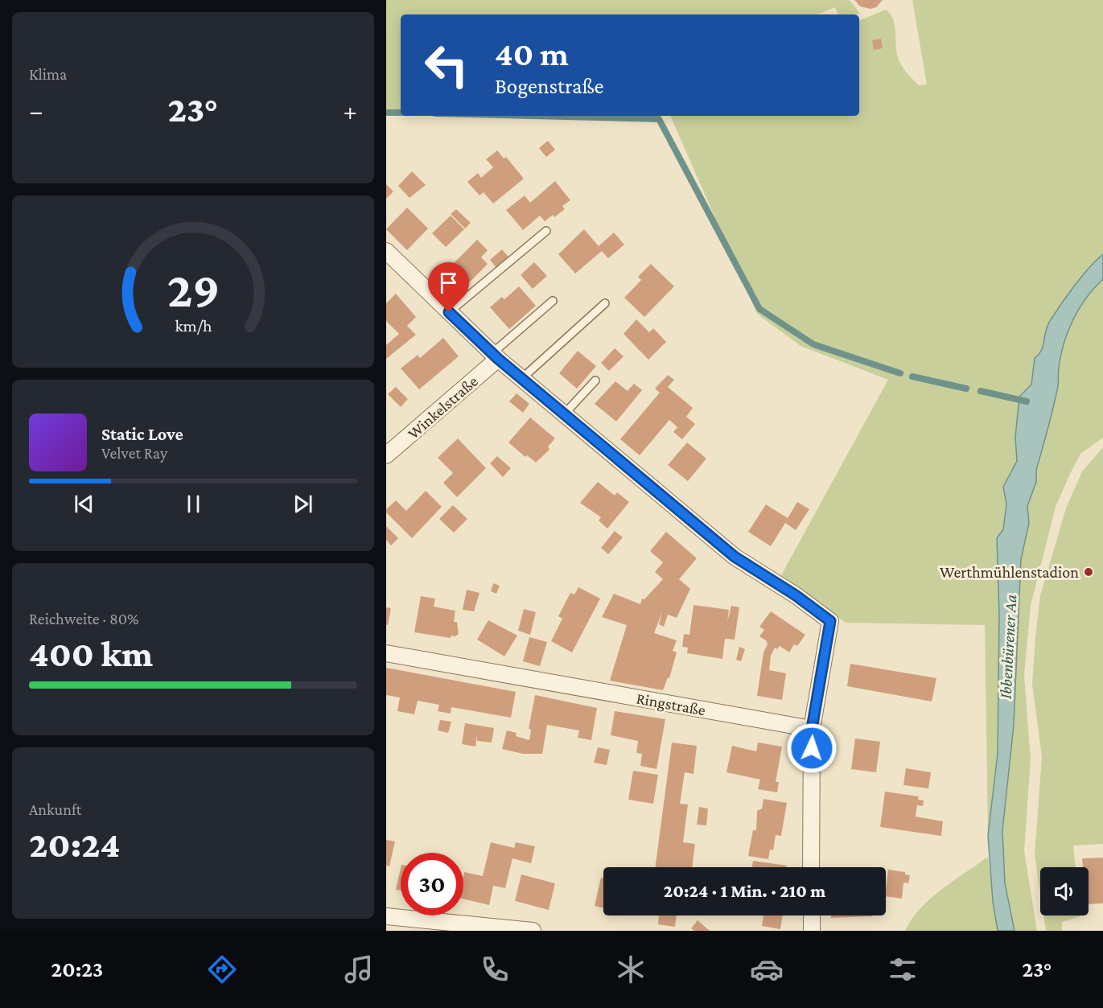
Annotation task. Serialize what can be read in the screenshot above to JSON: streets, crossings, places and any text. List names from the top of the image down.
{
  "streets": {
    "street": ["Winkelstraße", "Ringstraße"]
  },
  "water": ["Ibbenbürener Aa"],
  "places": ["Werthmühlenstadion"],
  "page": {
    "tile": [
      "Klima",
      ["Reichweite · 80%", "400 km"],
      ["Ankunft", "20:24"]
    ],
    "turn": ["40 m", "Bogenstraße"],
    "heat": ["−", "23°", "+"],
    "song": ["Static Love", "Velvet Ray"],
    "limit": "30",
    "trip": "20:24 · 1 Min. · 210 m",
    "tabs": ["20:23", "23°"],
    "gauge": ["29", "km/h"]
  }
}
